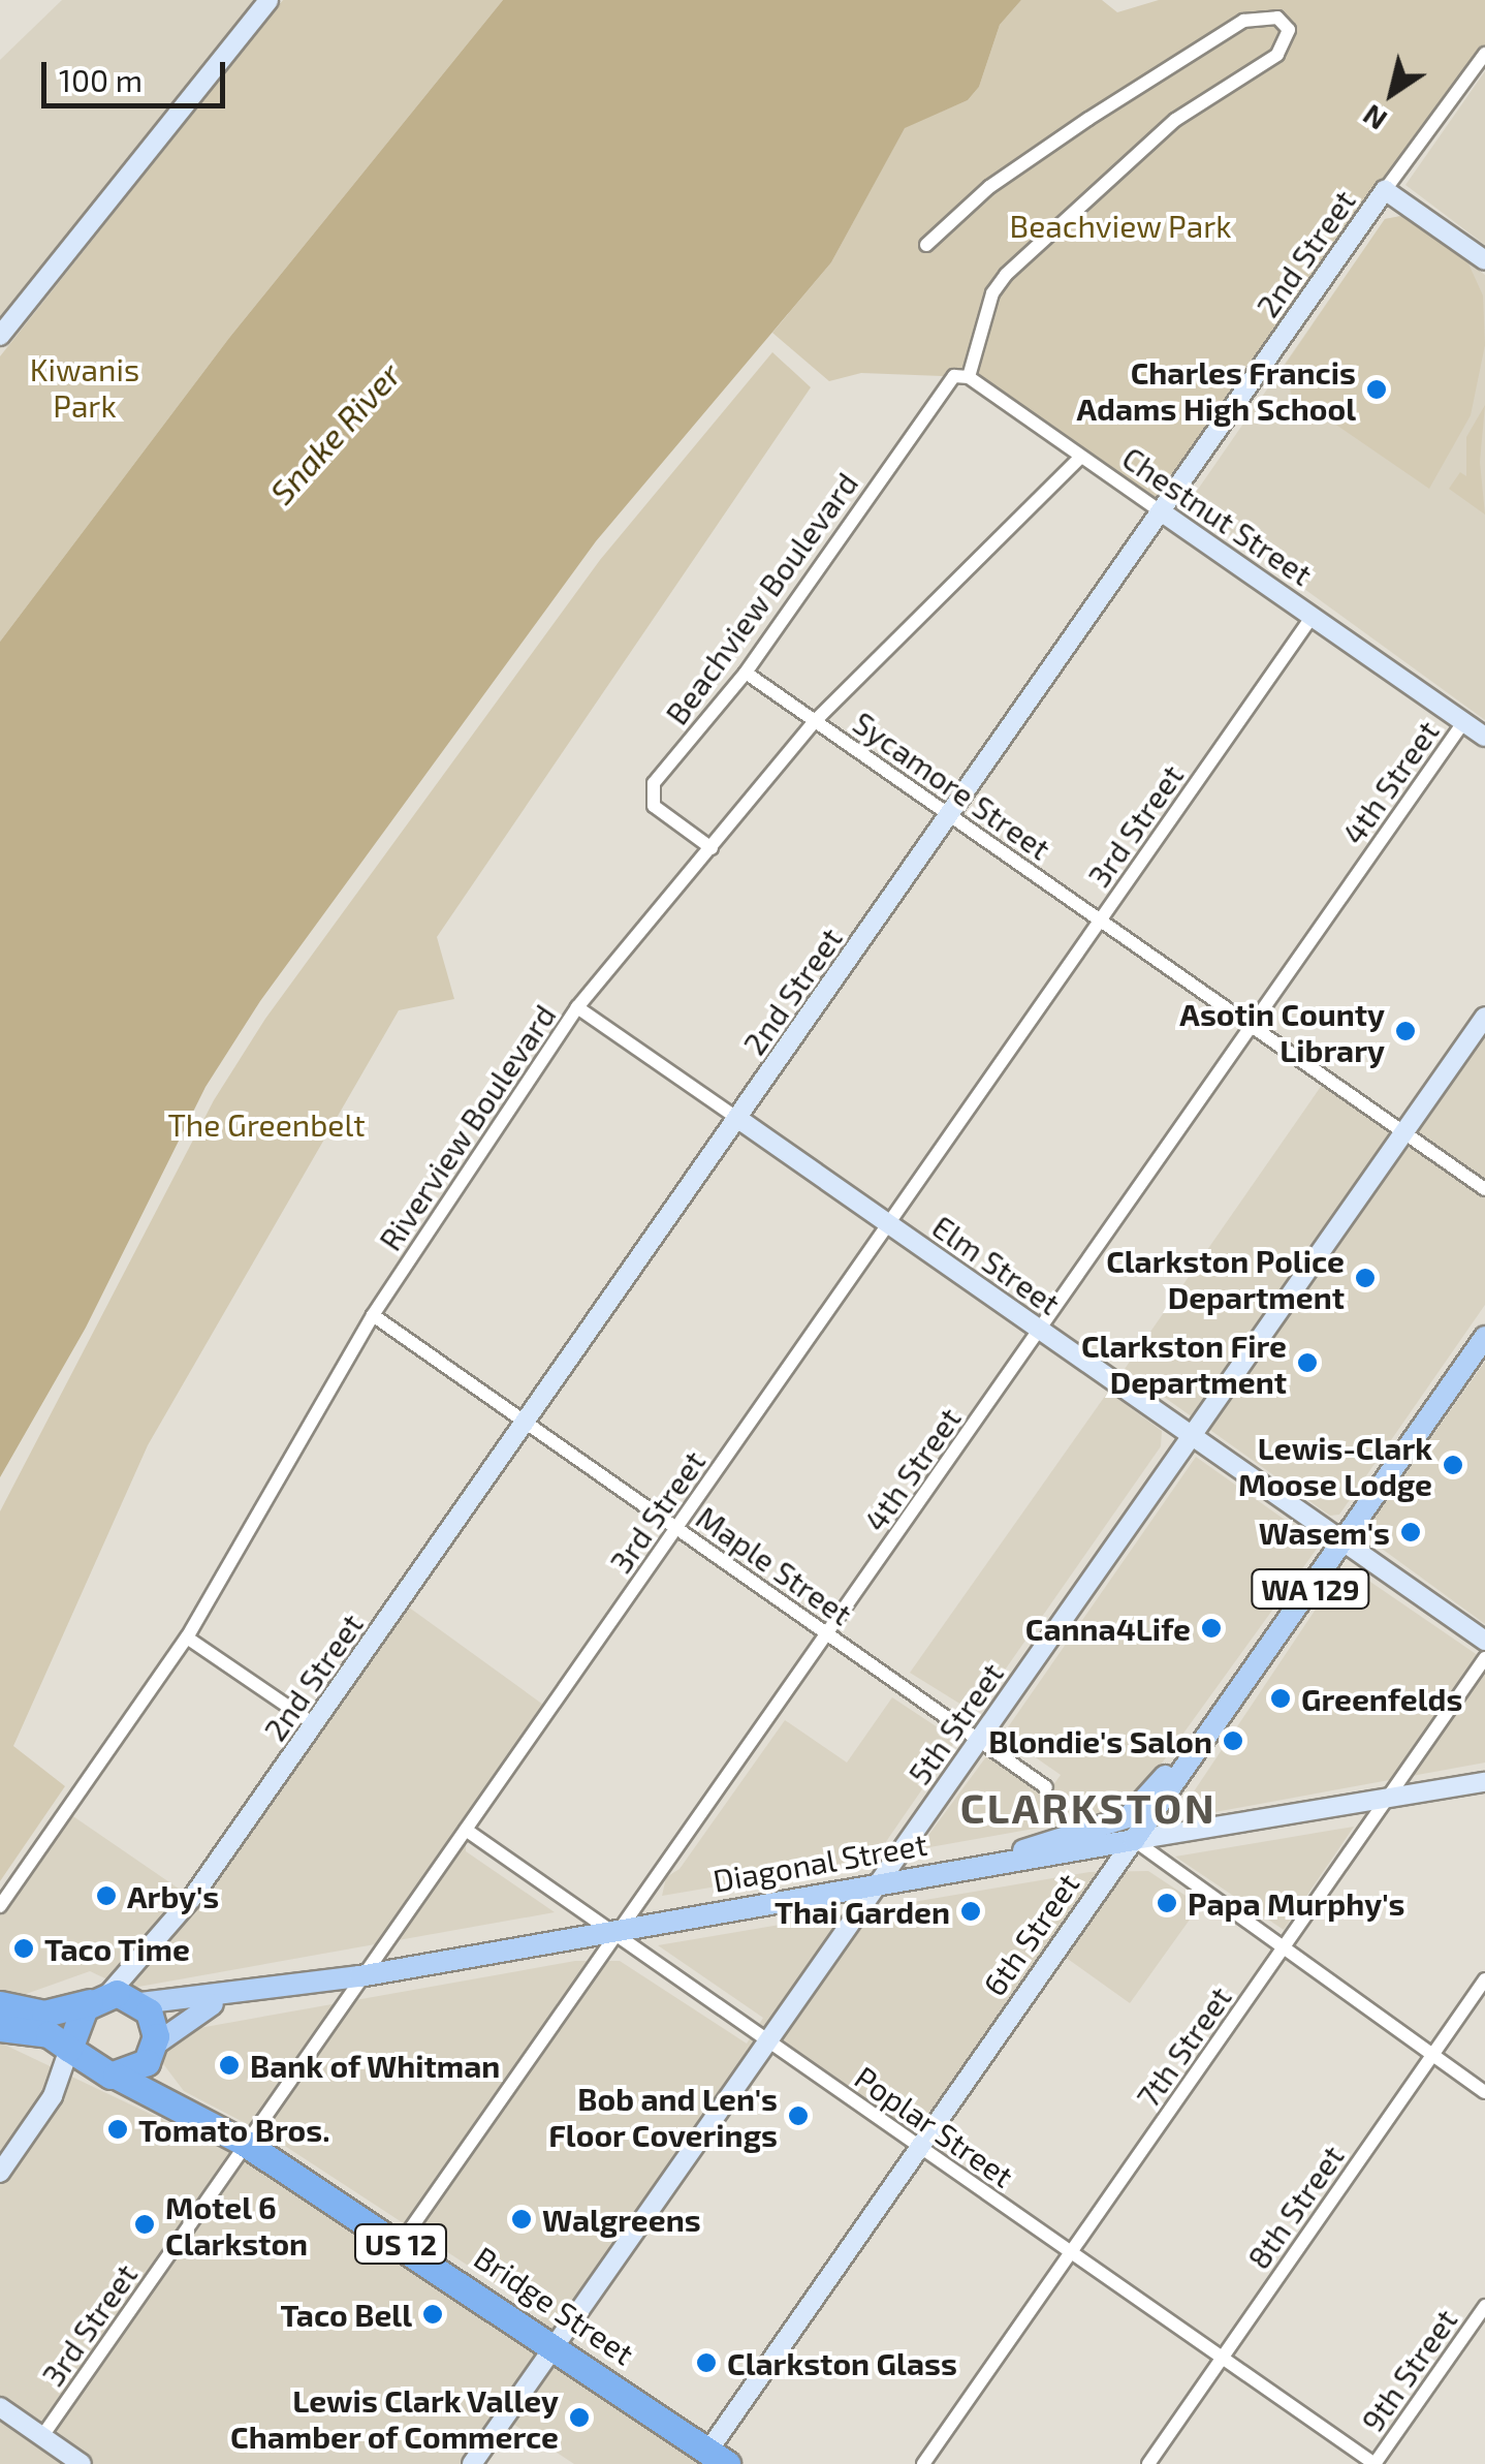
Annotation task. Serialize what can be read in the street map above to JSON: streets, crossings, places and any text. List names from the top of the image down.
{
  "streets": {
    "highway": ["US 12", "Bridge Street"],
    "main road": ["WA 129", "Diagonal Street", "6th Street"],
    "street": [
      "2nd Street",
      "Chestnut Street",
      "Beachview Boulevard",
      "4th Street",
      "Sycamore Street",
      "3rd Street",
      "Riverview Boulevard",
      "Elm Street",
      "Maple Street",
      "5th Street",
      "7th Street",
      "Poplar Street",
      "8th Street",
      "9th Street"
    ]
  },
  "crossings": [
    ["2nd Street", "Chestnut Street"],
    ["2nd Street", "Sycamore Street"],
    ["2nd Street", "Elm Street"],
    ["2nd Street", "Maple Street"],
    ["2nd Street", "Diagonal Street"],
    ["2nd Street", "US 12"],
    ["2nd Street", "Bridge Street"],
    ["Chestnut Street", "Beachview Boulevard"],
    ["Chestnut Street", "4th Street"],
    ["Chestnut Street", "3rd Street"],
    ["Chestnut Street", "Riverview Boulevard"],
    ["Beachview Boulevard", "Sycamore Street"],
    ["Beachview Boulevard", "Riverview Boulevard"],
    ["4th Street", "Sycamore Street"],
    ["4th Street", "Elm Street"],
    ["4th Street", "Maple Street"],
    ["4th Street", "Diagonal Street"],
    ["4th Street", "Poplar Street"],
    ["4th Street", "Bridge Street"],
    ["Sycamore Street", "3rd Street"],
    ["Sycamore Street", "Riverview Boulevard"],
    ["Sycamore Street", "5th Street"],
    ["3rd Street", "Elm Street"],
    ["3rd Street", "Maple Street"],
    ["3rd Street", "Diagonal Street"],
    ["3rd Street", "Poplar Street"],
    ["3rd Street", "Bridge Street"],
    ["Riverview Boulevard", "Elm Street"],
    ["Riverview Boulevard", "Maple Street"],
    ["Elm Street", "5th Street"],
    ["Elm Street", "6th Street"],
    ["Maple Street", "5th Street"],
    ["WA 129", "Diagonal Street"],
    ["WA 129", "6th Street"],
    ["5th Street", "Diagonal Street"],
    ["5th Street", "Poplar Street"],
    ["5th Street", "Bridge Street"],
    ["Diagonal Street", "6th Street"],
    ["Diagonal Street", "7th Street"],
    ["Diagonal Street", "Poplar Street"],
    ["Diagonal Street", "US 12"],
    ["Diagonal Street", "Bridge Street"],
    ["6th Street", "Poplar Street"],
    ["6th Street", "Bridge Street"],
    ["7th Street", "Poplar Street"],
    ["Poplar Street", "8th Street"],
    ["Poplar Street", "9th Street"],
    ["US 12", "Bridge Street"]
  ],
  "districts": ["CLARKSTON"],
  "water": ["Snake River"],
  "parks": ["Beachview Park", "Kiwanis Park", "The Greenbelt"],
  "places": [
    "Charles Francis Adams High School",
    "Asotin County Library",
    "Clarkston Police Department",
    "Clarkston Fire Department",
    "Lewis-Clark Moose Lodge",
    "Wasem's",
    "Canna4Life",
    "Greenfelds",
    "Blondie's Salon",
    "Arby's",
    "Papa Murphy's",
    "Thai Garden",
    "Taco Time",
    "Bank of Whitman",
    "Bob and Len's Floor Coverings",
    "Tomato Bros.",
    "Walgreens",
    "Motel 6 Clarkston",
    "Taco Bell",
    "Clarkston Glass",
    "Lewis Clark Valley Chamber of Commerce"
  ],
  "scale_bar": "100 m",
  "north": "bottom left"
}
